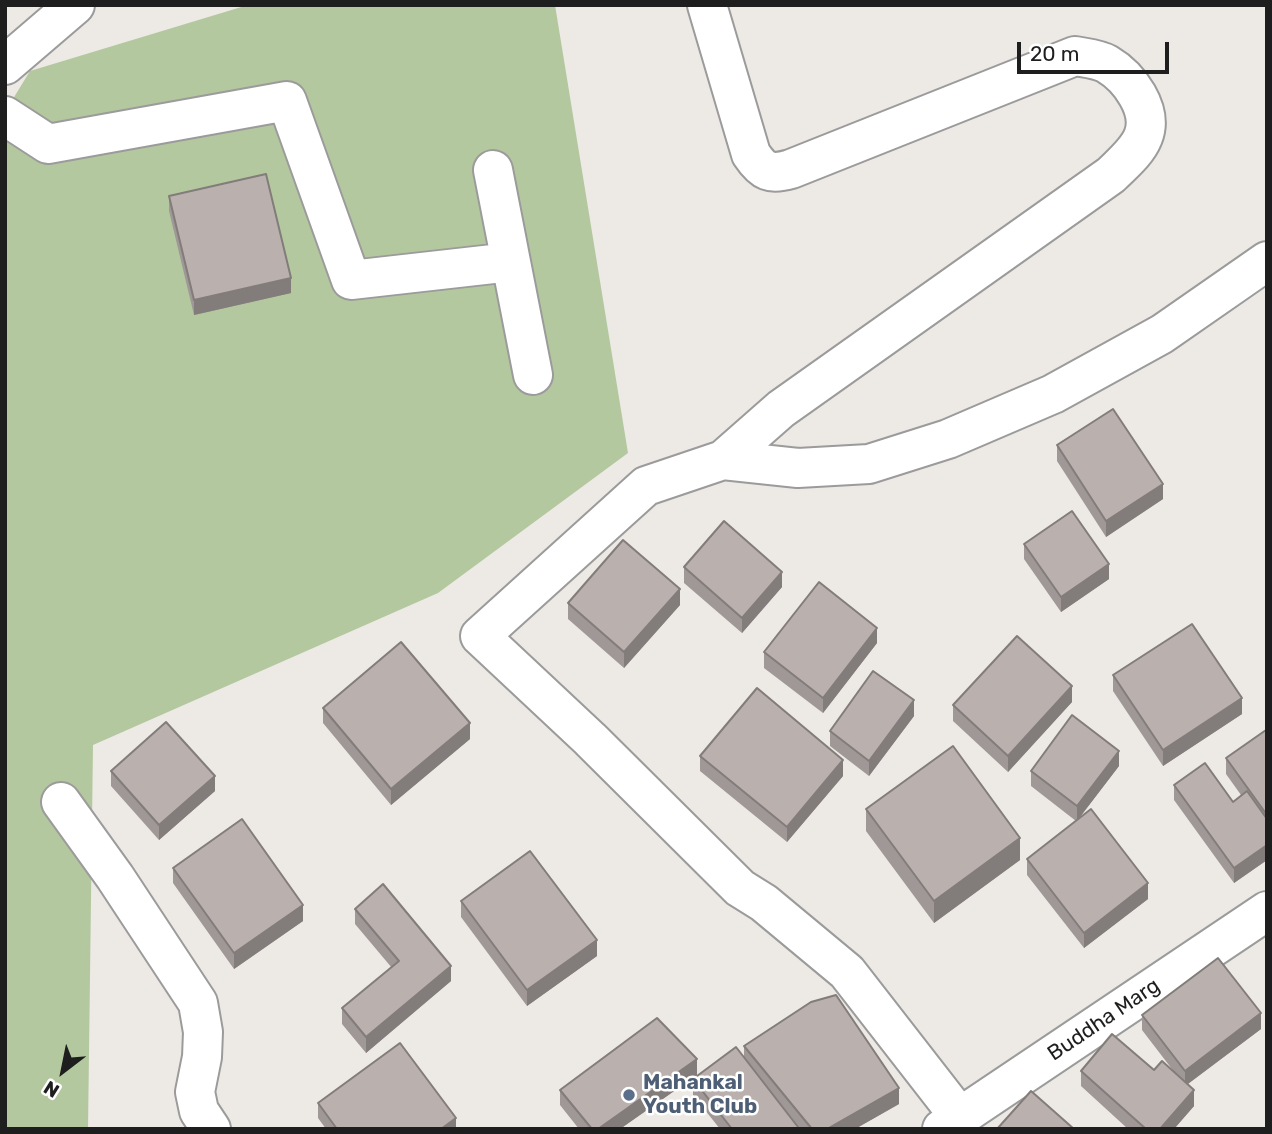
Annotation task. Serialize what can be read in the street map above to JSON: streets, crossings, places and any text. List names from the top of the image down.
{
  "streets": {
    "street": ["Buddha Marg"]
  },
  "places": ["Mahankal Youth Club"],
  "scale_bar": "20 m",
  "north": "bottom left"
}
